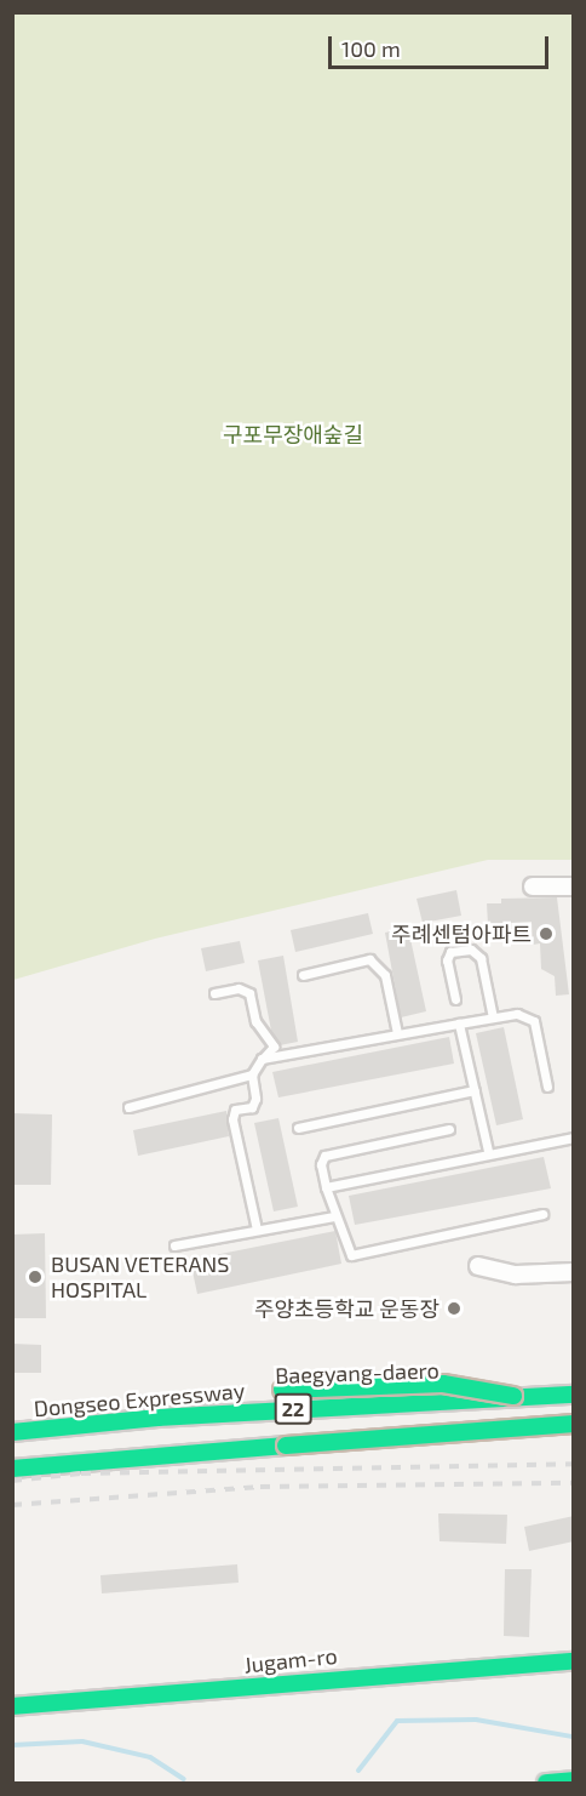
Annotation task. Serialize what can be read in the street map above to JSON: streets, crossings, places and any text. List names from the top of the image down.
{
  "streets": {
    "main road": [
      "Baegyang-daero",
      "Dongseo Expressway",
      "22",
      "Jugam-ro"
    ]
  },
  "parks": ["구포무장애숲길"],
  "places": ["주례센텀아파트", "BUSAN VETERANS HOSPITAL", "주양초등학교 운동장"],
  "scale_bar": "100 m"
}
